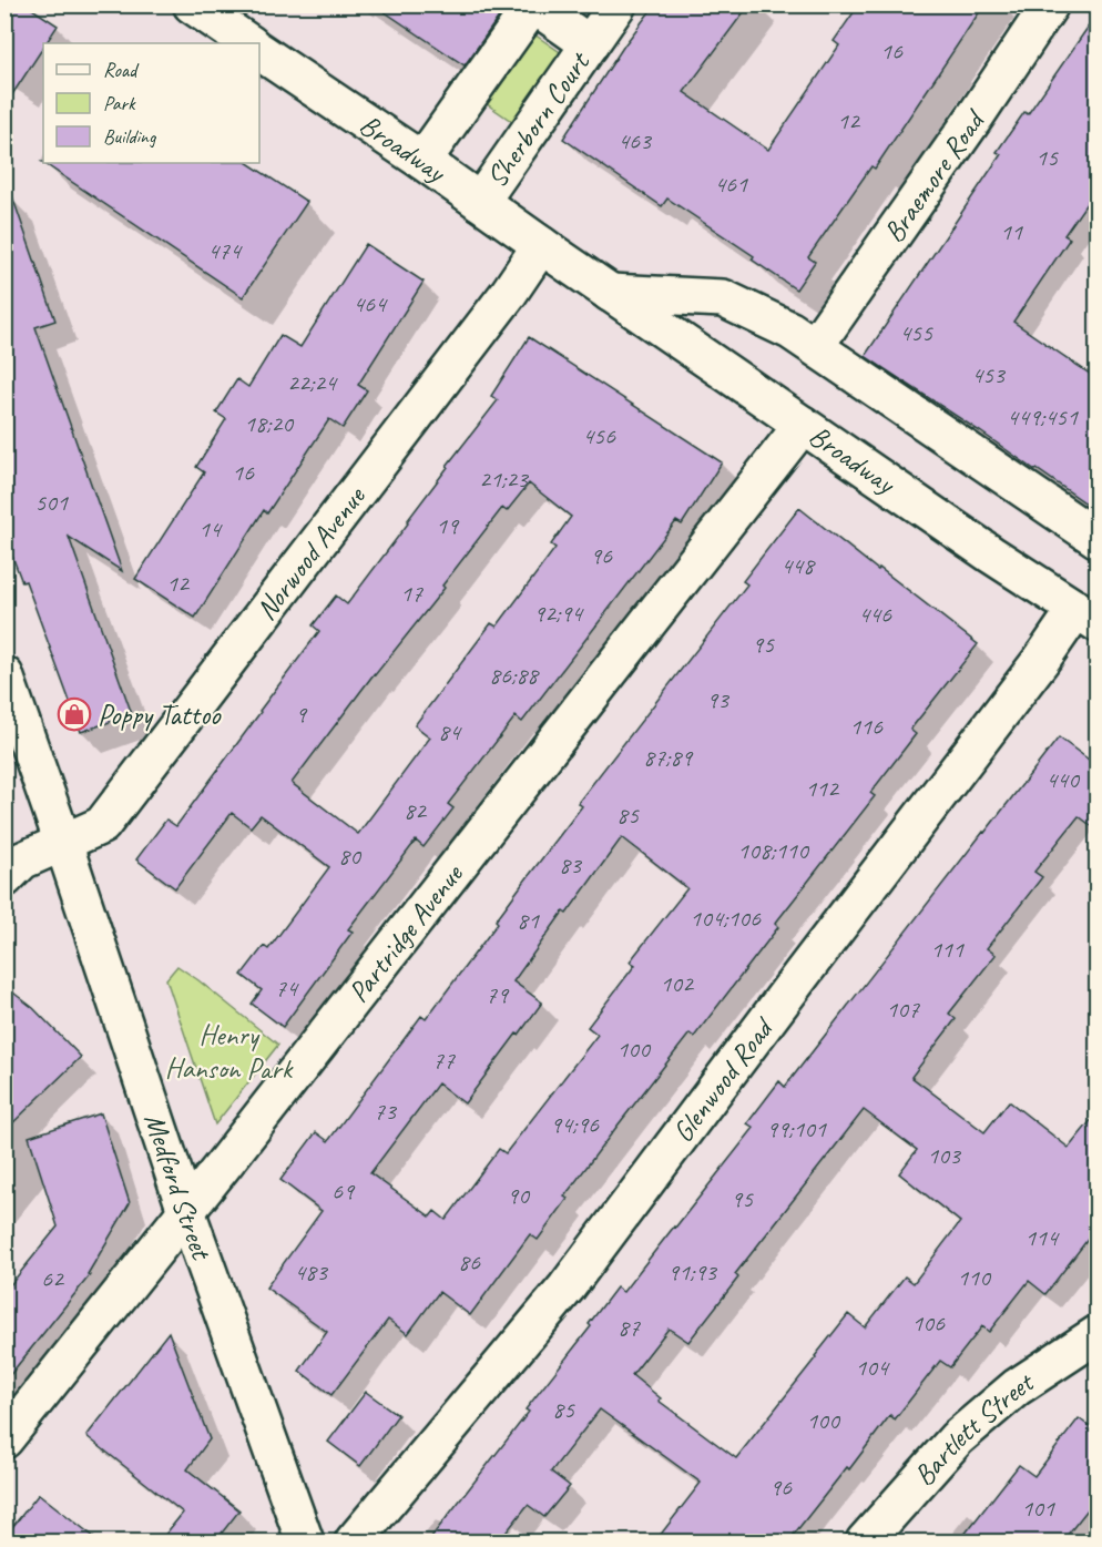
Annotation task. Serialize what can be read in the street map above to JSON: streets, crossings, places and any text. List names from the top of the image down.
{
  "streets": {
    "street": [
      "Sherborn Court",
      "Broadway",
      "Braemore Road",
      "Norwood Avenue",
      "Partridge Avenue",
      "Glenwood Road",
      "Medford Street",
      "Bartlett Street"
    ]
  },
  "crossings": [
    ["Sherborn Court", "Broadway"],
    ["Broadway", "Norwood Avenue"],
    ["Broadway", "Partridge Avenue"],
    ["Broadway", "Glenwood Road"],
    ["Norwood Avenue", "Medford Street"],
    ["Partridge Avenue", "Medford Street"]
  ],
  "parks": ["Henry Hanson Park"],
  "places": {
    "shop": ["Poppy Tattoo"]
  },
  "house_numbers": [
    "16",
    "12",
    "463",
    "15",
    "461",
    "11",
    "474",
    "464",
    "455",
    "453",
    "22;24",
    "449;451",
    "18;20",
    "456",
    "16",
    "21;23",
    "501",
    "19",
    "14",
    "96",
    "448",
    "12",
    "17",
    "92;94",
    "446",
    "95",
    "86;88",
    "93",
    "9",
    "116",
    "84",
    "87;89",
    "440",
    "112",
    "82",
    "85",
    "108;110",
    "80",
    "83",
    "104;106",
    "81",
    "111",
    "102",
    "74",
    "79",
    "107",
    "100",
    "77",
    "73",
    "94;96",
    "99;101",
    "103",
    "69",
    "90",
    "95",
    "114",
    "86",
    "483",
    "91;93",
    "110",
    "62",
    "106",
    "87",
    "104",
    "85",
    "100",
    "96",
    "101"
  ],
  "legend": ["Road", "Park", "Building"]
}
